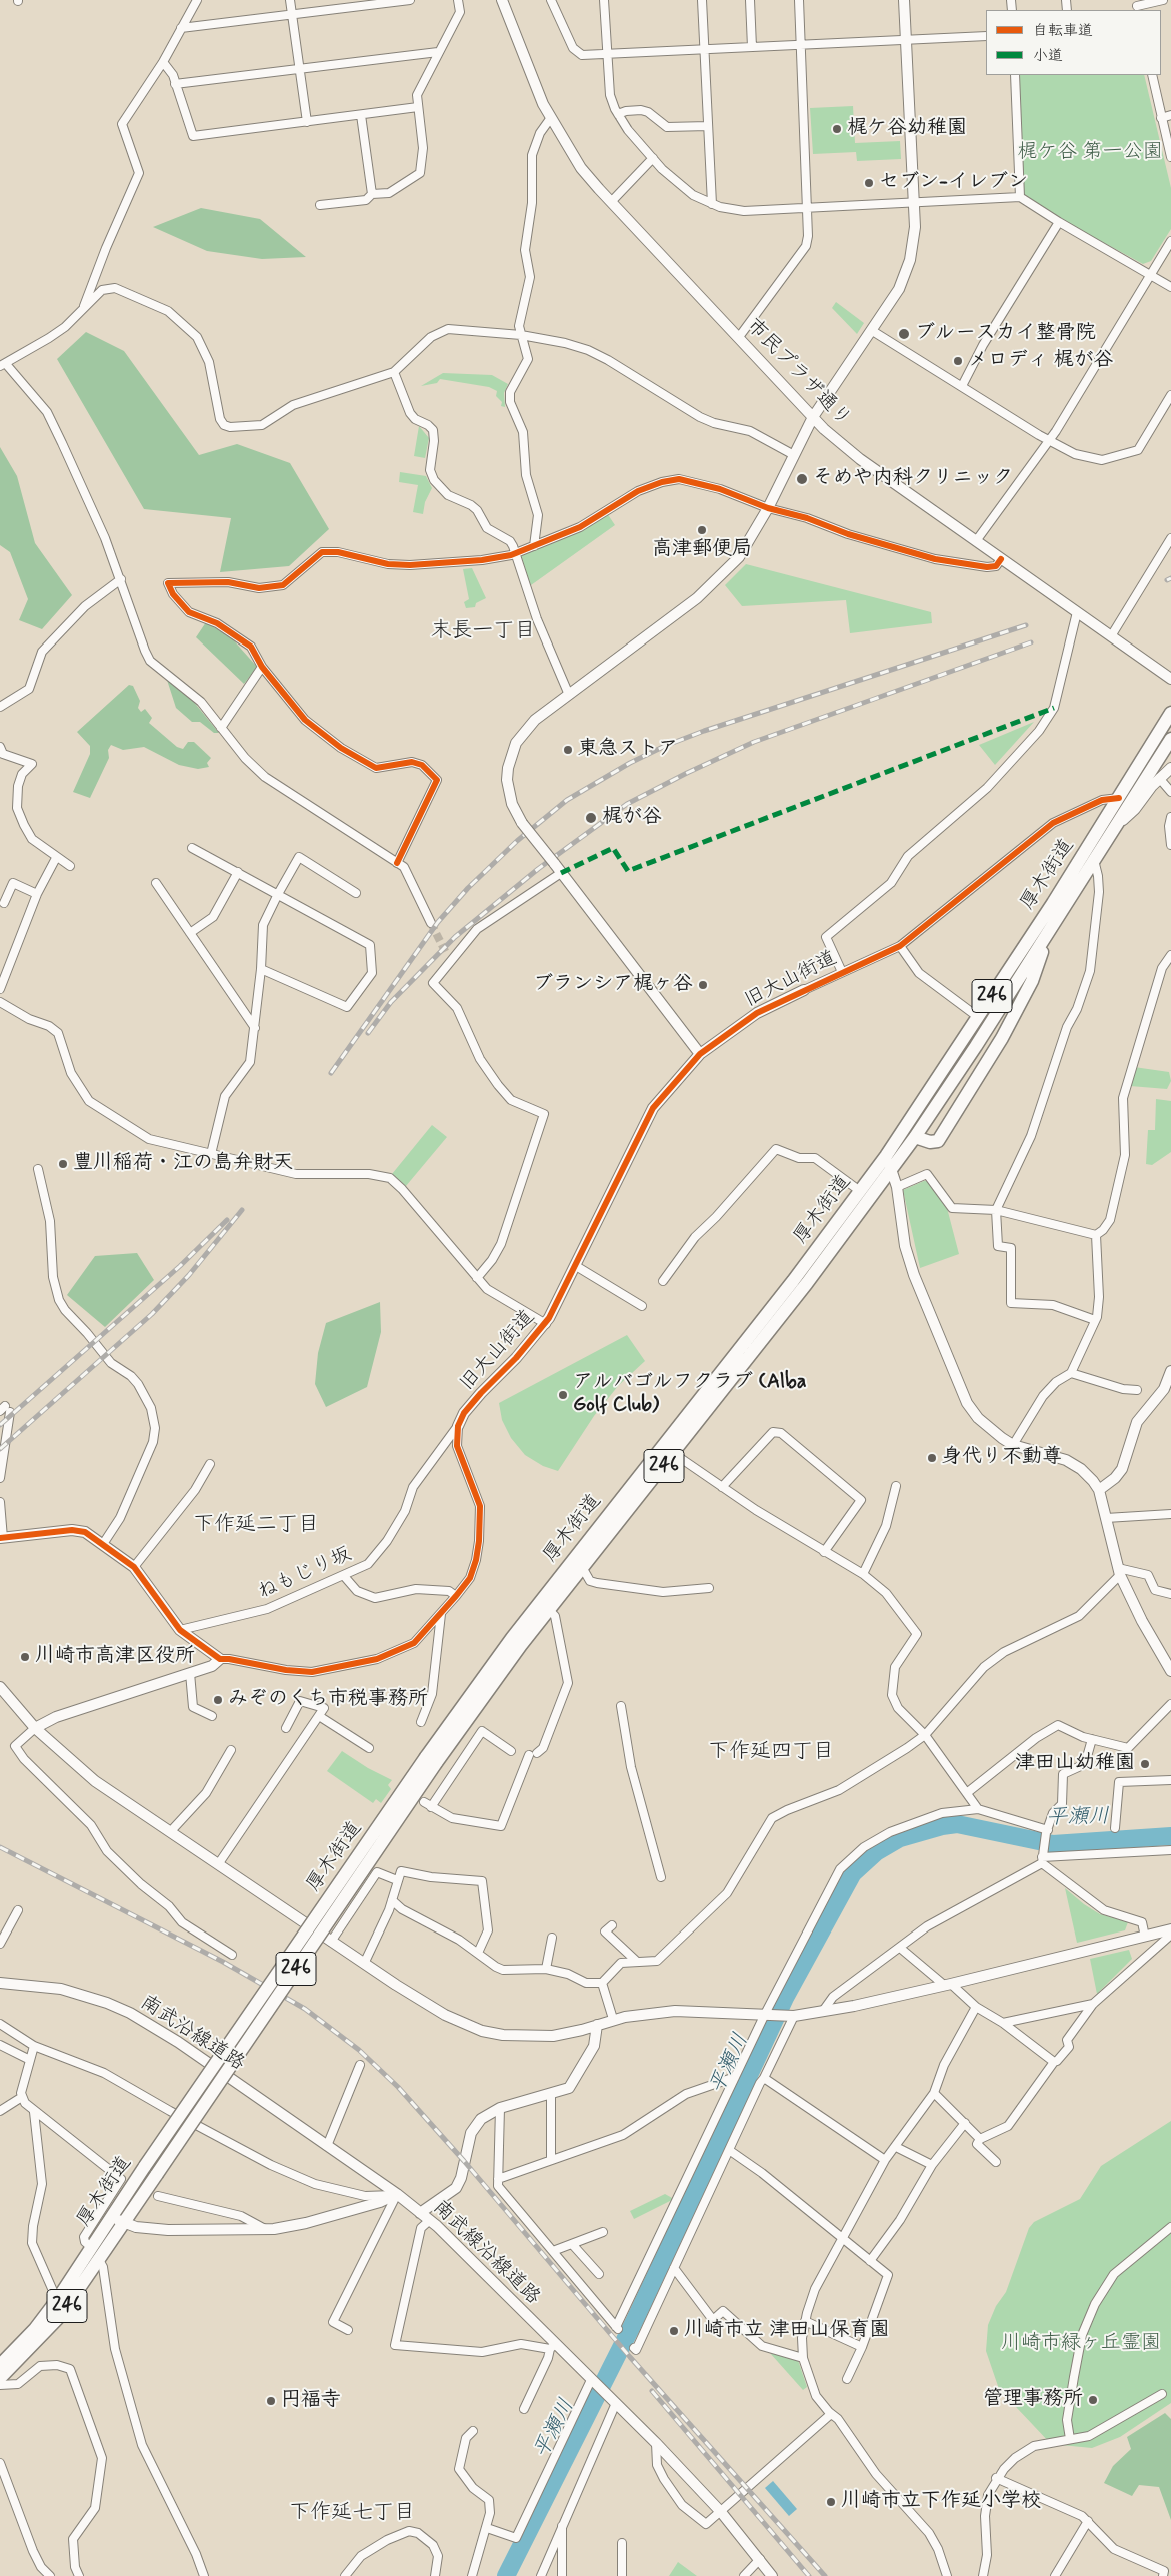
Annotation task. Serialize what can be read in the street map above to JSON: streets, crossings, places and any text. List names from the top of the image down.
{
  "streets": {
    "highway": ["厚木街道", "246"],
    "street": [
      "市民プラザ通り",
      "旧大山街道",
      "ねもじり坂",
      "南武沿線道路",
      "南武線沿線道路"
    ]
  },
  "crossings": [
    ["厚木街道", "旧大山街道"],
    ["厚木街道", "246"],
    ["旧大山街道", "ねもじり坂"],
    ["南武沿線道路", "南武線沿線道路"]
  ],
  "districts": [
    "末長一丁目",
    "下作延二丁目",
    "下作延四丁目",
    "下作延七丁目"
  ],
  "water": ["平瀬川"],
  "parks": ["梶ケ谷 第一公園", "川崎市緑ヶ丘霊園"],
  "places": [
    "梶ケ谷幼稚園",
    "セブン-イレブン",
    "ブルースカイ整骨院",
    "メロディ 梶が谷",
    "そめや内科クリニック",
    "高津郵便局",
    "東急ストア",
    "梶が谷",
    "ブランシア梶ヶ谷",
    "豊川稲荷・江の島弁財天",
    "アルバゴルフクラブ (Alba Golf Club)",
    "身代り不動尊",
    "川崎市高津区役所",
    "みぞのくち市税事務所",
    "津田山幼稚園",
    "川崎市立 津田山保育園",
    "管理事務所",
    "円福寺",
    "川崎市立下作延小学校"
  ],
  "legend": ["自転車道", "小道"]
}
